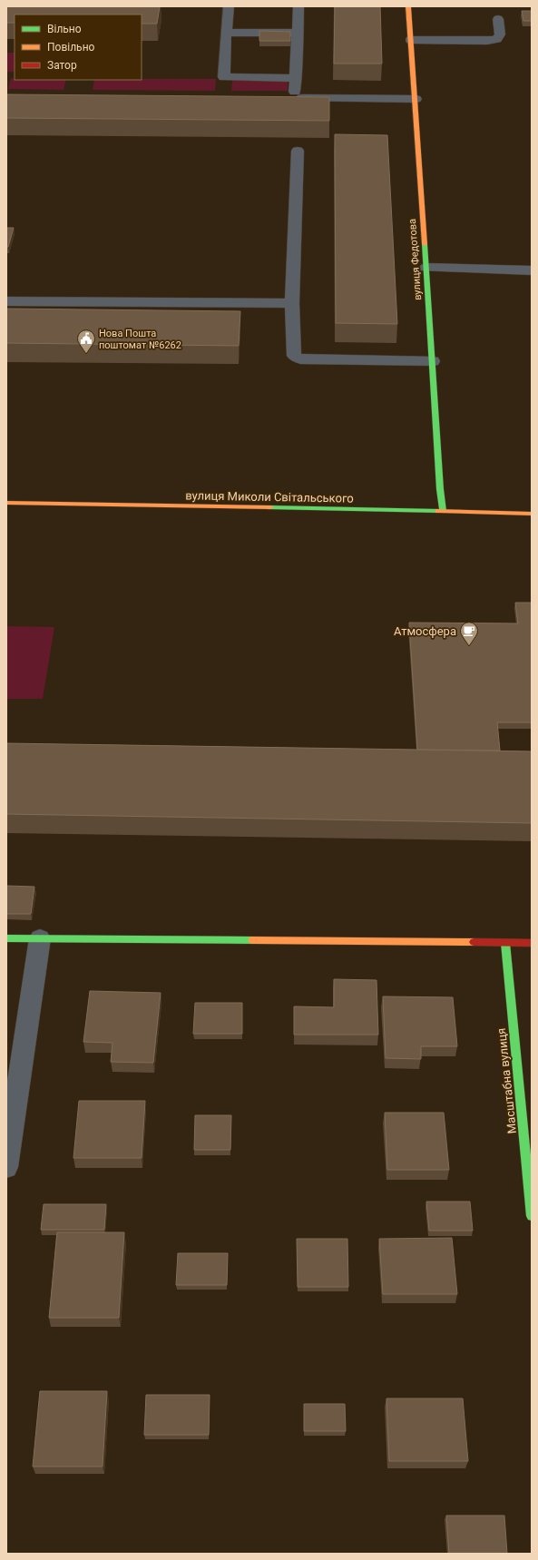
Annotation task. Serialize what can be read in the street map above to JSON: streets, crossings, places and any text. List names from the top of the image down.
{
  "streets": {
    "street": ["вулиця Федотова", "вулиця Миколи Світальського", "Масштабна вулиця"]
  },
  "crossings": [
    ["вулиця Федотова", "вулиця Миколи Світальського"]
  ],
  "places": {
    "public building": ["Нова Пошта поштомат №6262"],
    "cafe": ["Атмосфера"]
  },
  "legend": ["Вільно", "Повільно", "Затор"]
}
